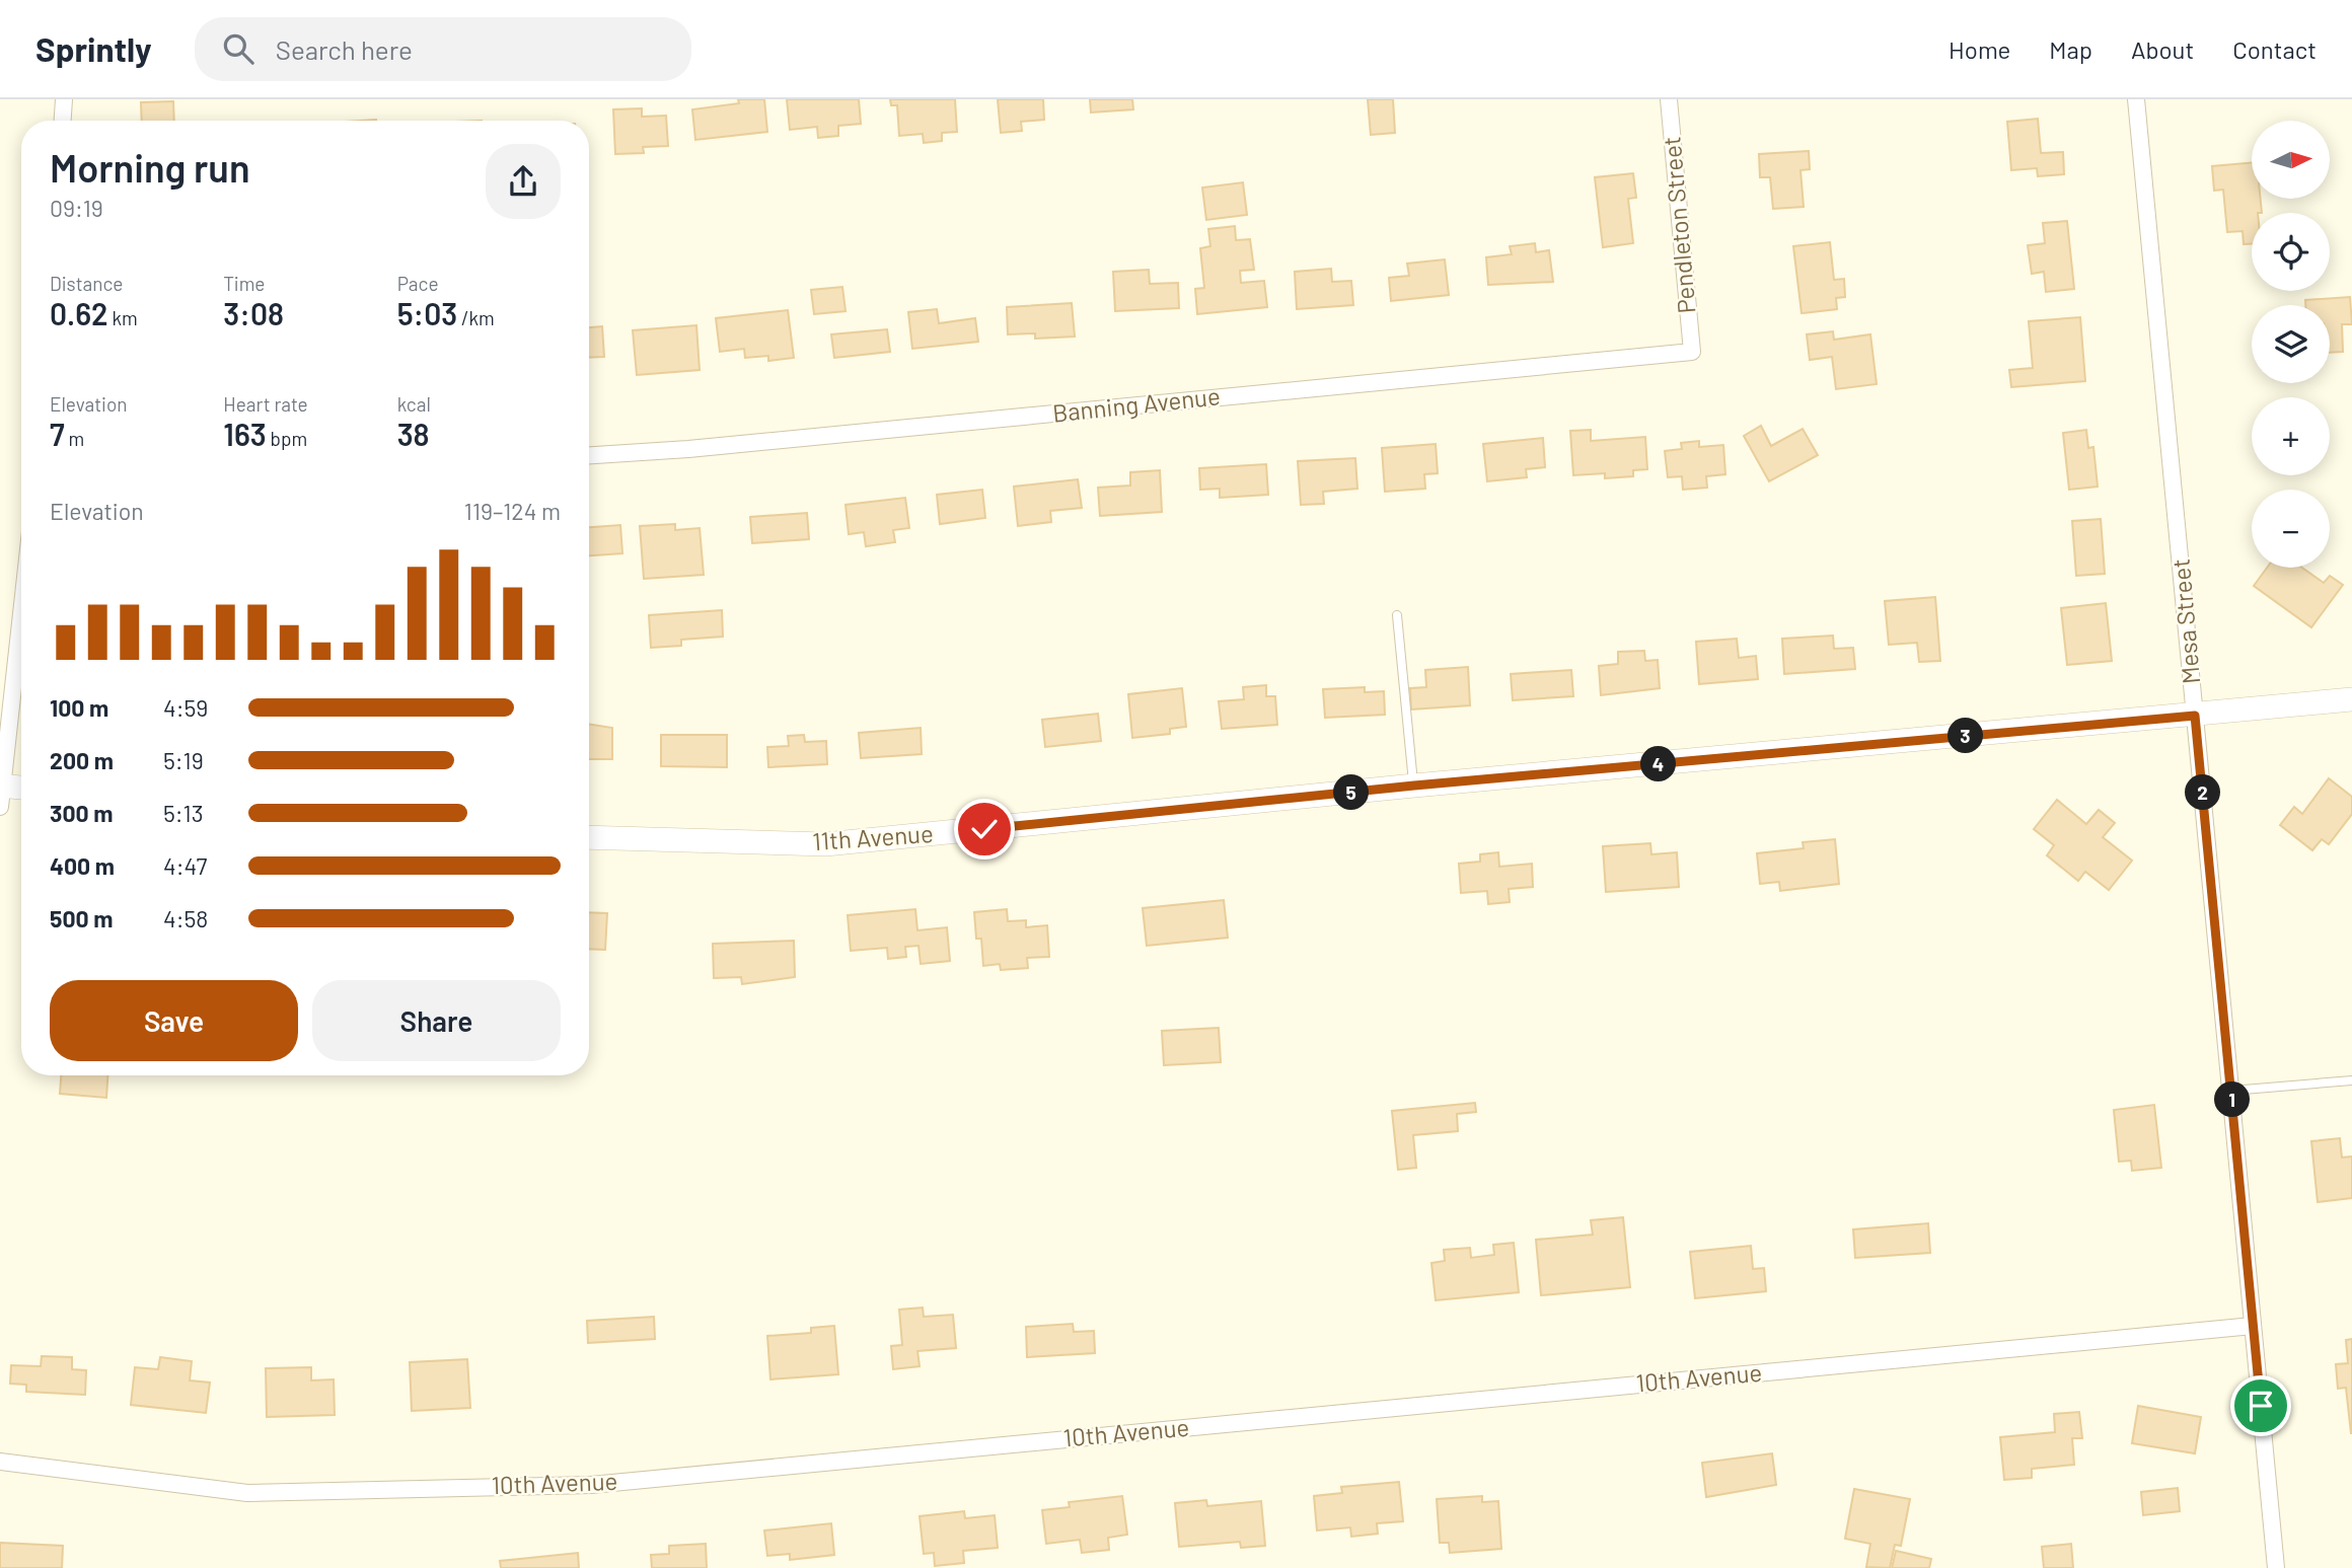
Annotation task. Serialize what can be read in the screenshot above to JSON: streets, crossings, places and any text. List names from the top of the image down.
{
  "streets": {
    "main road": ["11th Avenue"],
    "street": [
      "Pendleton Street",
      "Banning Avenue",
      "Mesa Street",
      "10th Avenue"
    ]
  },
  "crossings": [
    ["Pendleton Street", "Banning Avenue"],
    ["Mesa Street", "11th Avenue"],
    ["Mesa Street", "10th Avenue"]
  ],
  "north": "right",
  "page": {
    "header": "Sprintly",
    "search": "Search here",
    "nav": [
      "Home",
      "Map",
      "About",
      "Contact"
    ],
    "map_buttons": ["+", "−"],
    "heading": ["Morning run", "09:19"],
    "stats": [
      ["Distance", "0.62 km"],
      ["Time", "3:08"],
      ["Pace", "5:03 /km"],
      ["Elevation", "7 m"],
      ["Heart rate", "163 bpm"],
      ["kcal", "38"]
    ],
    "chart": ["Elevation", "119–124 m"],
    "list": [
      {
        "name": "100 m",
        "note": "4:59"
      },
      {
        "name": "200 m",
        "note": "5:19"
      },
      {
        "name": "300 m",
        "note": "5:13"
      },
      {
        "name": "400 m",
        "note": "4:47"
      },
      {
        "name": "500 m",
        "note": "4:58"
      }
    ],
    "pins": [
      "3",
      "4",
      "2",
      "5",
      "1"
    ],
    "buttons": ["Save", "Share"]
  }
}
